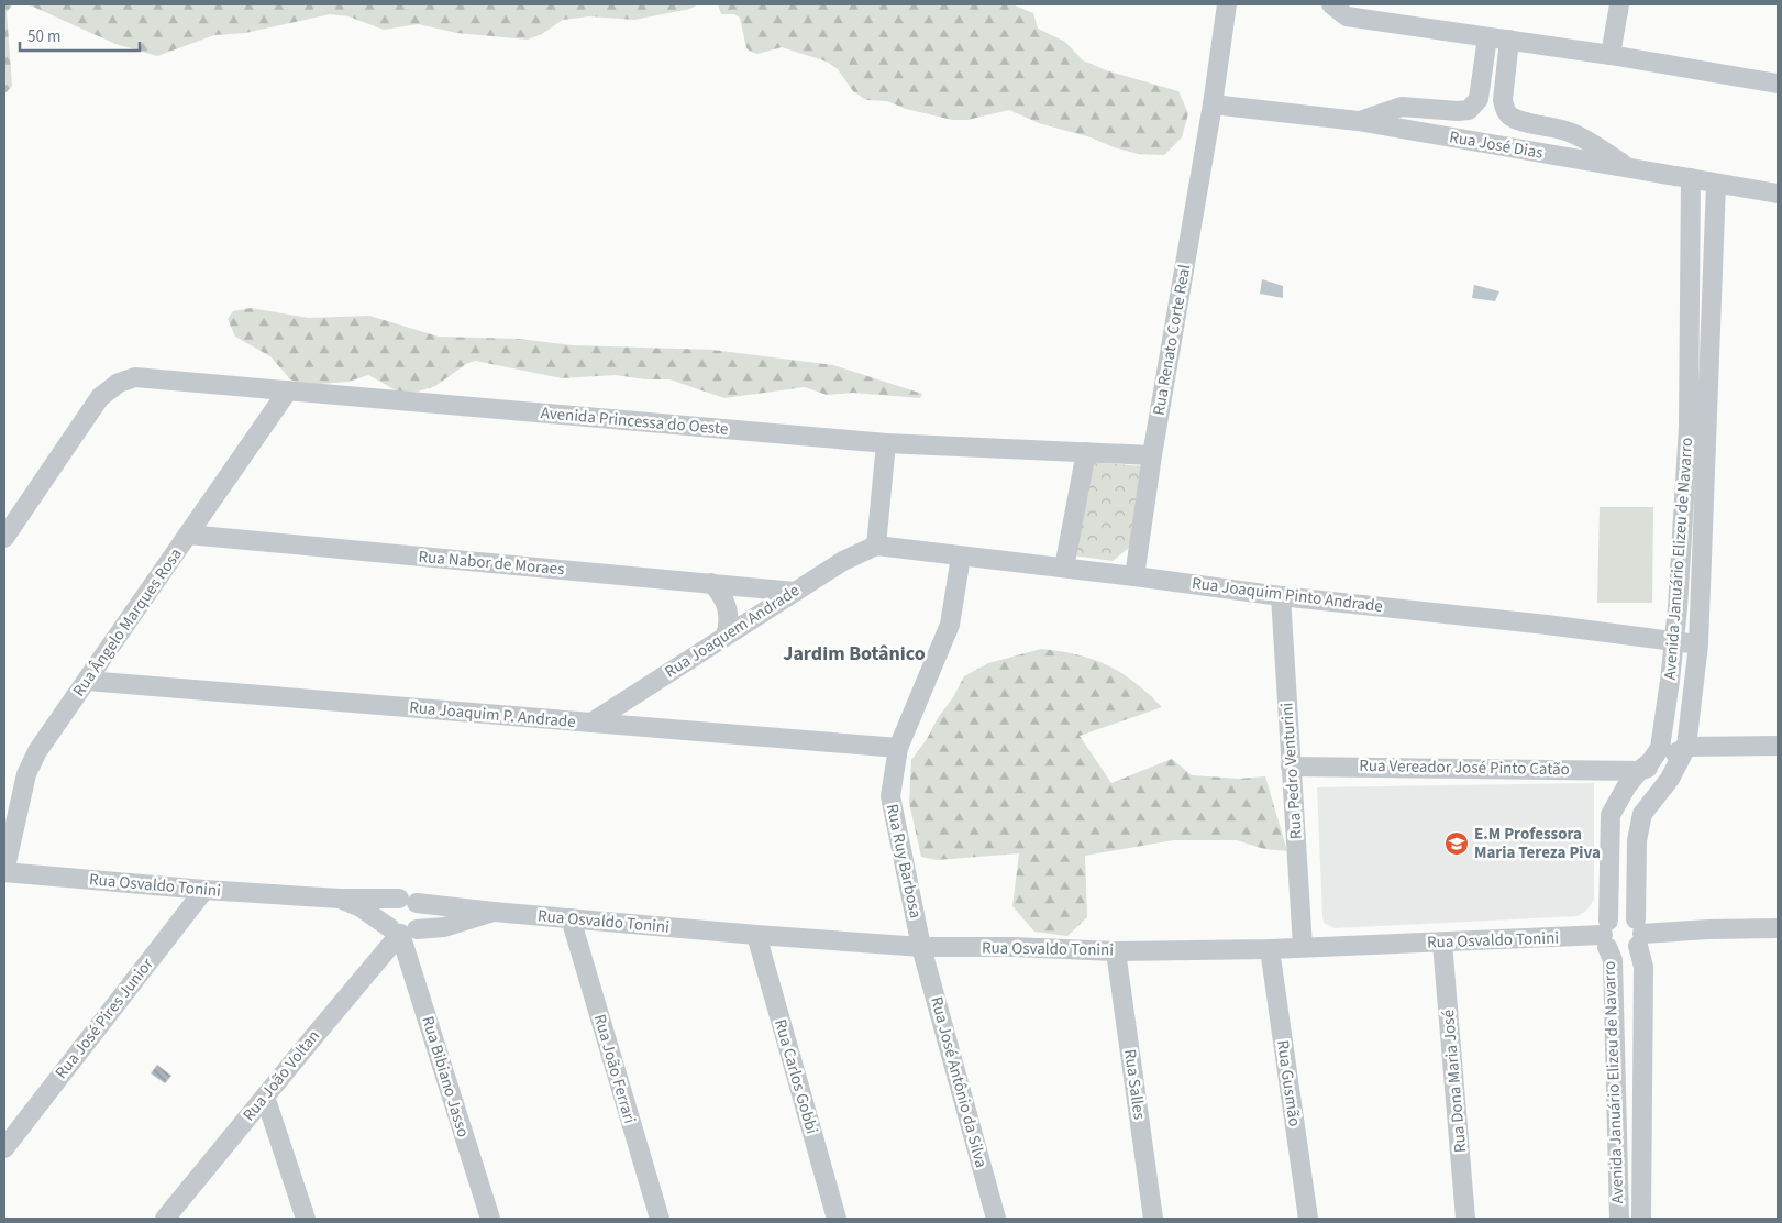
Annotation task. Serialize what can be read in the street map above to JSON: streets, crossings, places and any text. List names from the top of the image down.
{
  "streets": {
    "street": [
      "Rua José Dias",
      "Rua Renato Corte Real",
      "Avenida Princessa do Oeste",
      "Avenida Januário Elizeu de Navarro",
      "Rua Nabor de Moraes",
      "Rua Joaquim Pinto Andrade",
      "Rua Ângelo Marques Rosa",
      "Rua Joaquem Andrade",
      "Rua Joaquim P. Andrade",
      "Rua Vereador José Pinto Catão",
      "Rua Pedro Venturini",
      "Rua Ruy Barbosa",
      "Rua Osvaldo Tonini",
      "Rua José Pires Junior",
      "Rua João Ferrari",
      "Rua João Voltan",
      "Rua Bibiano Jasso",
      "Rua Carlos Gobbi",
      "Rua Dona Maria José",
      "Rua José Antônio da Silva",
      "Rua Gusmão",
      "Rua Salles"
    ]
  },
  "crossings": [
    ["Rua José Dias", "Rua Renato Corte Real"],
    ["Rua José Dias", "Avenida Januário Elizeu de Navarro"],
    ["Rua Renato Corte Real", "Avenida Princessa do Oeste"],
    ["Rua Renato Corte Real", "Rua Joaquim Pinto Andrade"],
    ["Avenida Princessa do Oeste", "Rua Ângelo Marques Rosa"],
    ["Avenida Januário Elizeu de Navarro", "Rua Joaquim Pinto Andrade"],
    ["Avenida Januário Elizeu de Navarro", "Rua Vereador José Pinto Catão"],
    ["Avenida Januário Elizeu de Navarro", "Rua Osvaldo Tonini"],
    ["Rua Nabor de Moraes", "Rua Ângelo Marques Rosa"],
    ["Rua Nabor de Moraes", "Rua Joaquem Andrade"],
    ["Rua Joaquim Pinto Andrade", "Rua Joaquem Andrade"],
    ["Rua Joaquim Pinto Andrade", "Rua Pedro Venturini"],
    ["Rua Joaquim Pinto Andrade", "Rua Ruy Barbosa"],
    ["Rua Ângelo Marques Rosa", "Rua Joaquim P. Andrade"],
    ["Rua Ângelo Marques Rosa", "Rua Osvaldo Tonini"],
    ["Rua Joaquem Andrade", "Rua Joaquim P. Andrade"],
    ["Rua Joaquim P. Andrade", "Rua Ruy Barbosa"],
    ["Rua Vereador José Pinto Catão", "Rua Pedro Venturini"],
    ["Rua Pedro Venturini", "Rua Osvaldo Tonini"],
    ["Rua Ruy Barbosa", "Rua Osvaldo Tonini"],
    ["Rua Ruy Barbosa", "Rua José Antônio da Silva"],
    ["Rua Osvaldo Tonini", "Rua José Pires Junior"],
    ["Rua Osvaldo Tonini", "Rua João Ferrari"],
    ["Rua Osvaldo Tonini", "Rua João Voltan"],
    ["Rua Osvaldo Tonini", "Rua Bibiano Jasso"],
    ["Rua Osvaldo Tonini", "Rua Carlos Gobbi"],
    ["Rua Osvaldo Tonini", "Rua Dona Maria José"],
    ["Rua Osvaldo Tonini", "Rua José Antônio da Silva"],
    ["Rua Osvaldo Tonini", "Rua Gusmão"],
    ["Rua Osvaldo Tonini", "Rua Salles"],
    ["Rua João Voltan", "Rua Bibiano Jasso"]
  ],
  "districts": ["Jardim Botânico"],
  "places": {
    "school or university": ["E.M Professora Maria Tereza Piva"]
  },
  "scale_bar": "50 m"
}
